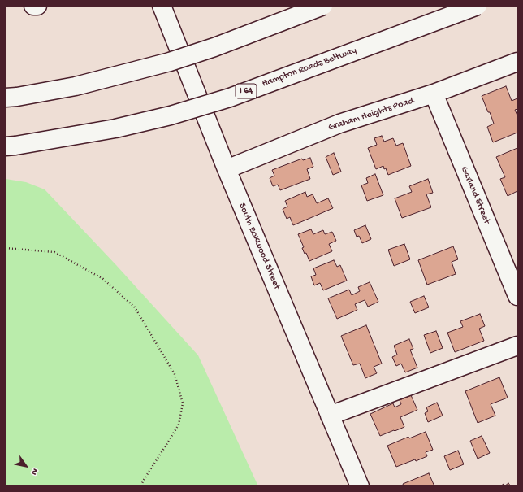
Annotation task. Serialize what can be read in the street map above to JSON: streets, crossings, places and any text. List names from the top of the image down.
{
  "streets": {
    "main road": [
      "Hampton Roads Beltway",
      "I 64",
      "Graham Heights Road",
      "Garland Street",
      "South Boxwood Street"
    ]
  },
  "crossings": [
    ["Graham Heights Road", "Garland Street"],
    ["Graham Heights Road", "South Boxwood Street"]
  ],
  "north": "bottom right"
}
